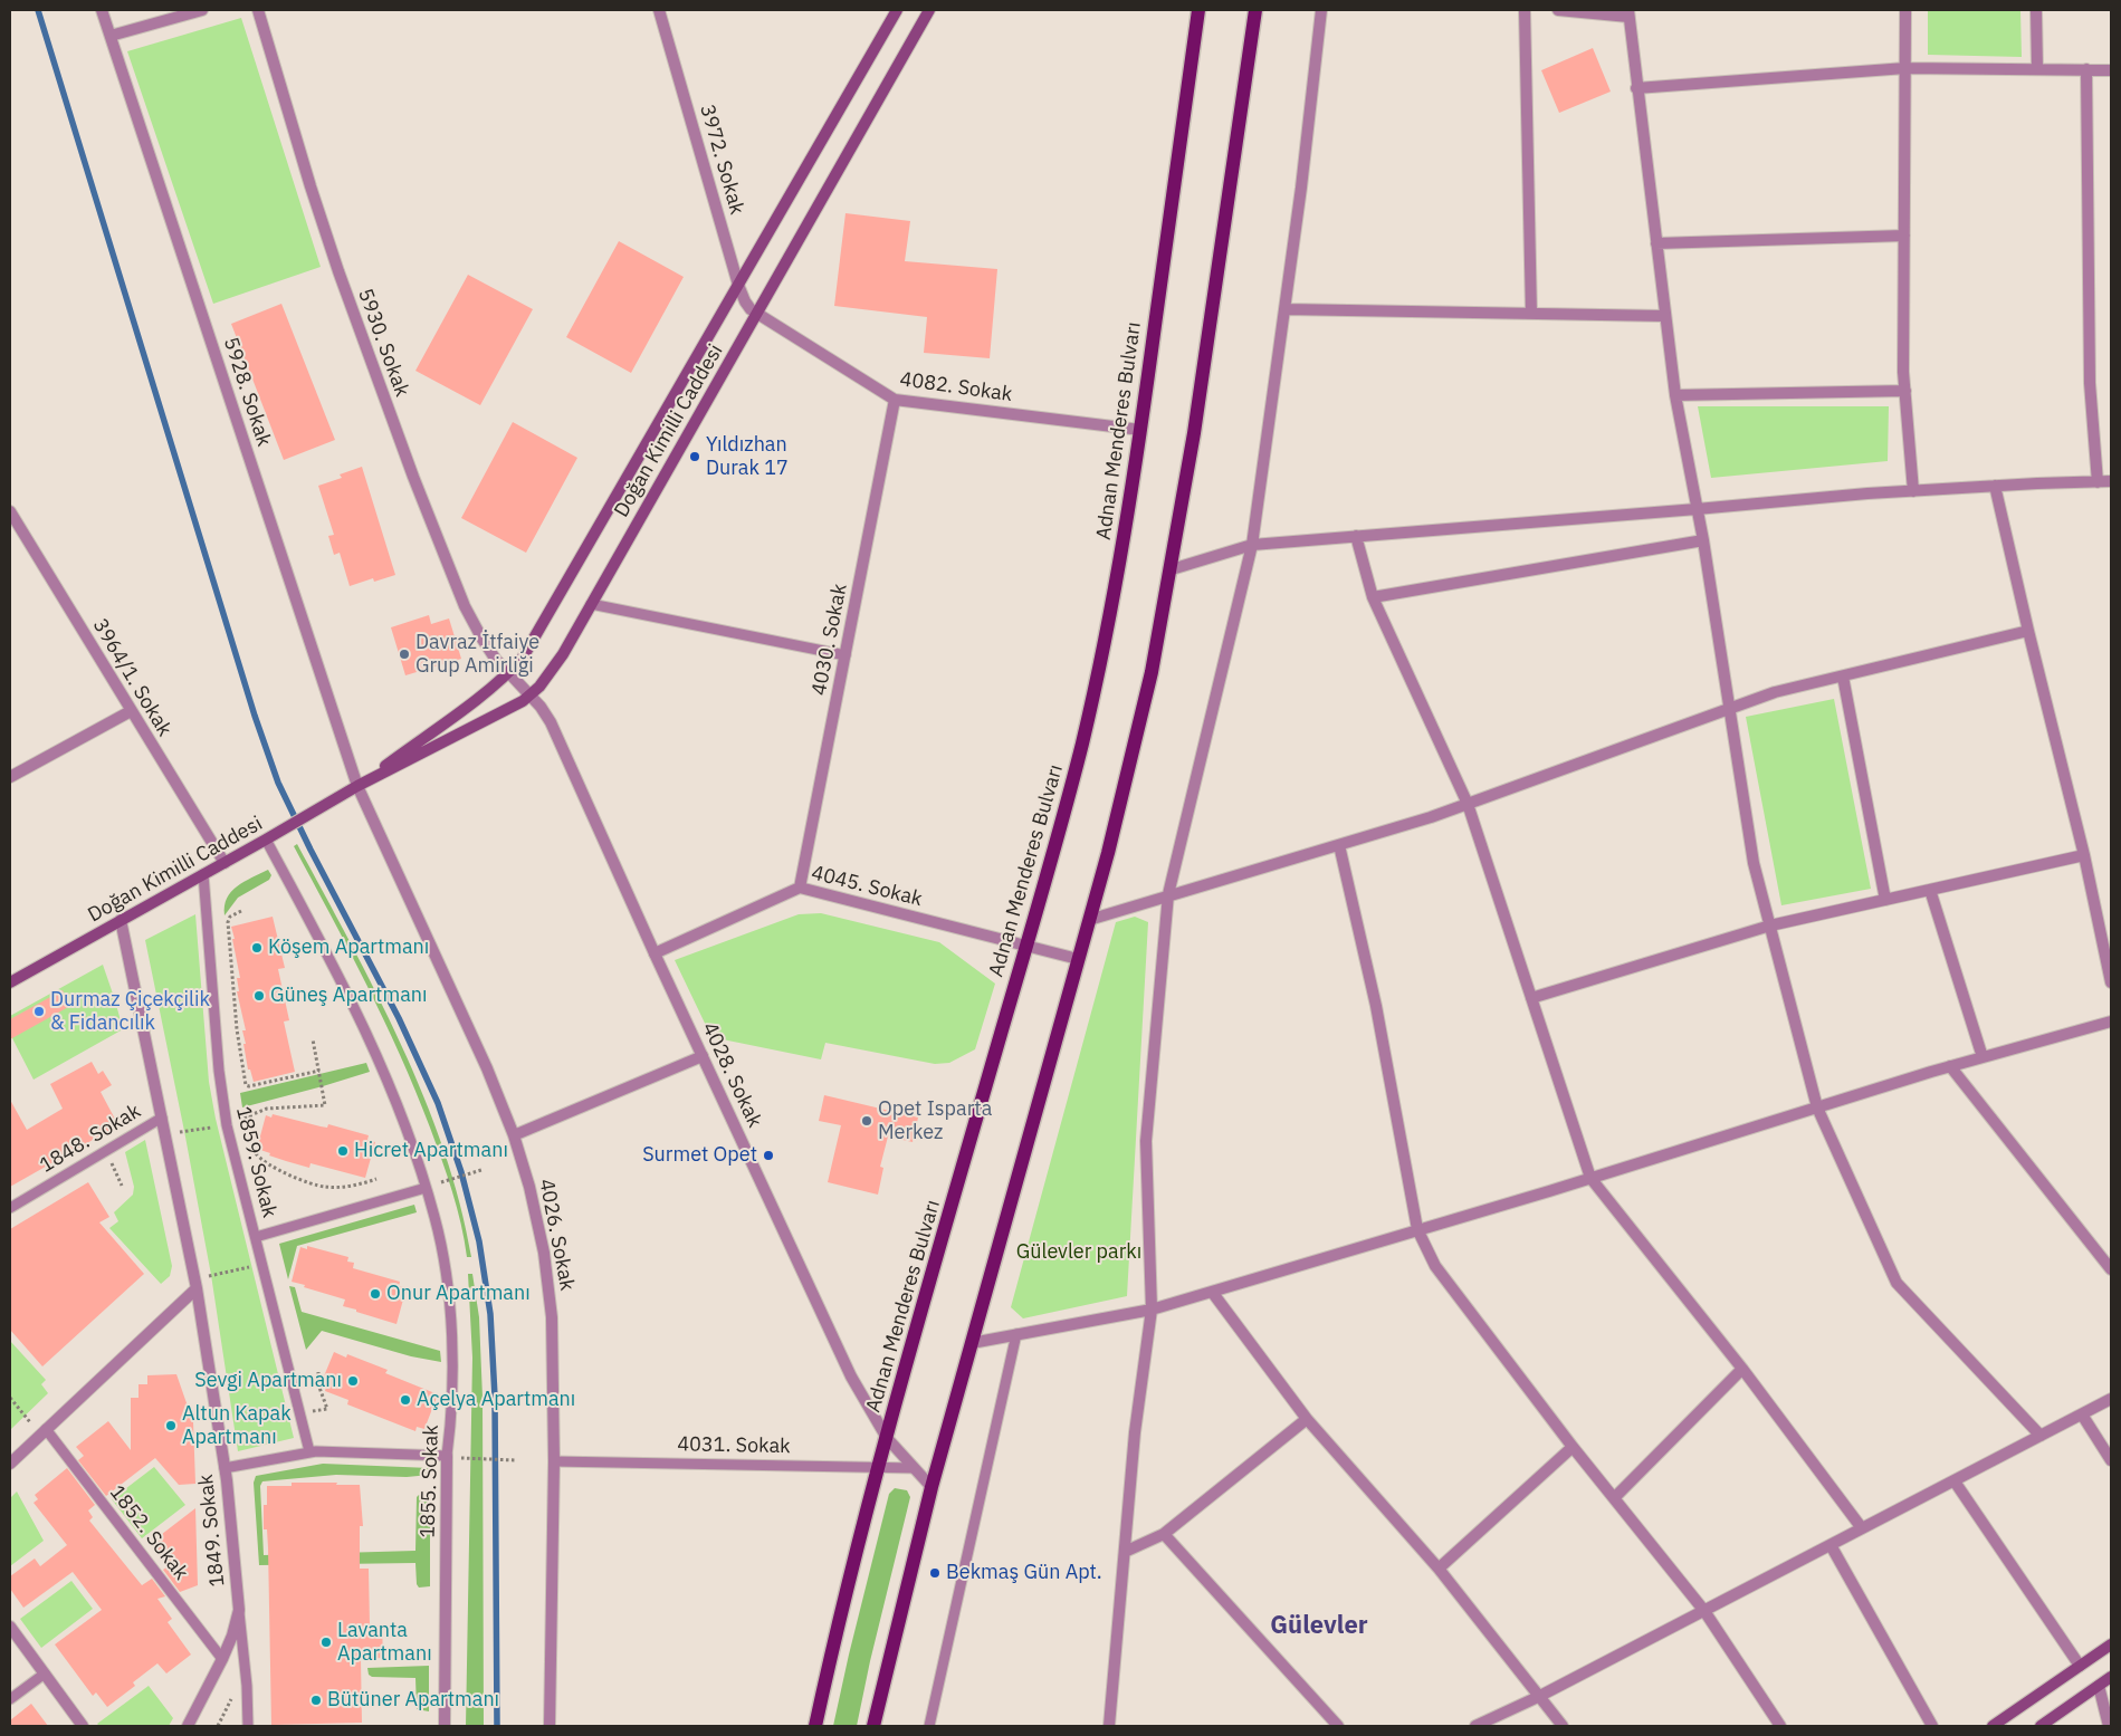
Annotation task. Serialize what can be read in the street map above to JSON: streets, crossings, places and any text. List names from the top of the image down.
{
  "streets": {
    "main road": ["Doğan Kimilli Caddesi", "Adnan Menderes Bulvarı"],
    "street": [
      "3972. Sokak",
      "5930. Sokak",
      "4082. Sokak",
      "5928. Sokak",
      "4030. Sokak",
      "3964/1. Sokak",
      "4045. Sokak",
      "4028. Sokak",
      "4026. Sokak",
      "1855. Sokak",
      "1849. Sokak"
    ],
    "lane": [
      "1848. Sokak",
      "1859. Sokak",
      "4031. Sokak",
      "1852. Sokak"
    ]
  },
  "crossings": [
    ["3972. Sokak", "4082. Sokak"],
    ["3972. Sokak", "Doğan Kimilli Caddesi"],
    ["5930. Sokak", "Doğan Kimilli Caddesi"],
    ["5930. Sokak", "4028. Sokak"],
    ["4082. Sokak", "Doğan Kimilli Caddesi"],
    ["4082. Sokak", "Adnan Menderes Bulvarı"],
    ["4082. Sokak", "4030. Sokak"],
    ["5928. Sokak", "Doğan Kimilli Caddesi"],
    ["5928. Sokak", "4026. Sokak"],
    ["Doğan Kimilli Caddesi", "3964/1. Sokak"],
    ["Doğan Kimilli Caddesi", "4028. Sokak"],
    ["Doğan Kimilli Caddesi", "1859. Sokak"],
    ["Doğan Kimilli Caddesi", "4026. Sokak"],
    ["Doğan Kimilli Caddesi", "1855. Sokak"],
    ["Doğan Kimilli Caddesi", "1849. Sokak"],
    ["Adnan Menderes Bulvarı", "4045. Sokak"],
    ["Adnan Menderes Bulvarı", "4028. Sokak"],
    ["Adnan Menderes Bulvarı", "4031. Sokak"],
    ["4030. Sokak", "4045. Sokak"],
    ["4045. Sokak", "4028. Sokak"],
    ["4028. Sokak", "4031. Sokak"],
    ["1848. Sokak", "1849. Sokak"],
    ["4026. Sokak", "4031. Sokak"],
    ["1849. Sokak", "1852. Sokak"]
  ],
  "districts": ["Gülevler"],
  "parks": ["Gülevler parkı"],
  "places": [
    "Yıldızhan Durak 17",
    "Davraz İtfaiye Grup Amirliği",
    "Köşem Apartmanı",
    "Güneş Apartmanı",
    "Durmaz Çiçekçilik & Fidancılık",
    "Opet Isparta Merkez",
    "Hicret Apartmanı",
    "Surmet Opet",
    "Onur Apartmanı",
    "Sevgi Apartmanı",
    "Açelya Apartmanı",
    "Altun Kapak Apartmanı",
    "Bekmaş Gün Apt.",
    "Lavanta Apartmanı",
    "Bütüner Apartmanı"
  ]
}
